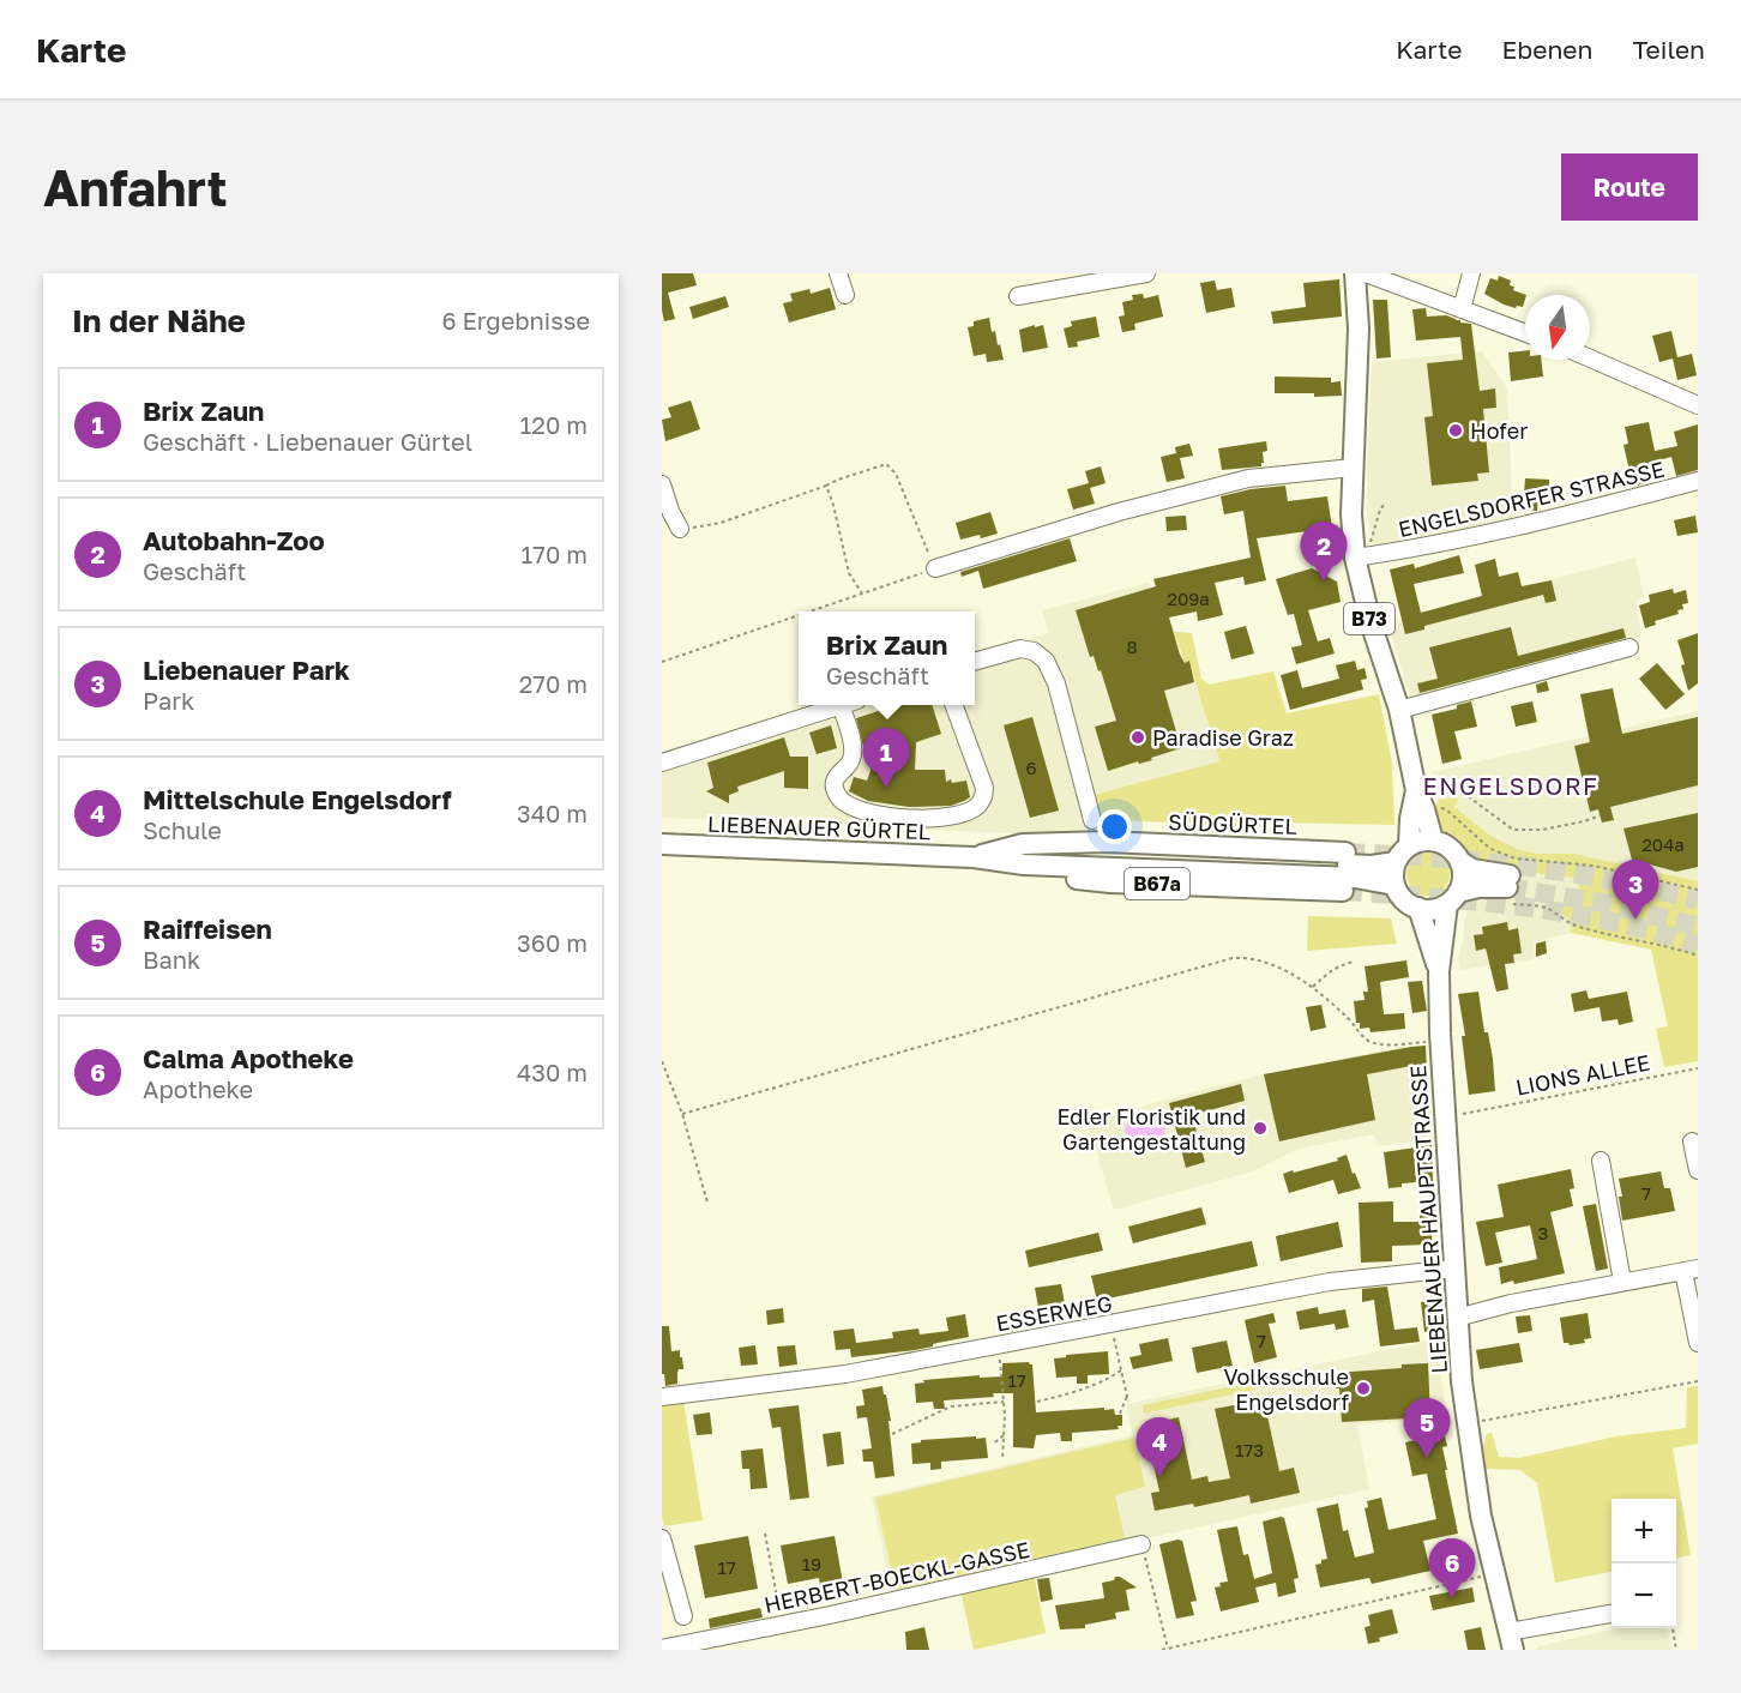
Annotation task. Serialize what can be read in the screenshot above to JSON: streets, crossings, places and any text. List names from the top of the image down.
{
  "streets": {
    "main road": [
      "B73",
      "SÜDGÜRTEL",
      "LIEBENAUER GÜRTEL",
      "B67a",
      "LIEBENAUER HAUPTSTRASSE"
    ],
    "street": ["ENGELSDORFER STRASSE", "ESSERWEG", "HERBERT-BOECKL-GASSE"],
    "path": ["LIONS ALLEE"]
  },
  "crossings": [
    ["ENGELSDORFER STRASSE", "B73"],
    ["B73", "LIEBENAUER HAUPTSTRASSE"],
    ["SÜDGÜRTEL", "LIEBENAUER GÜRTEL"],
    ["SÜDGÜRTEL", "B67a"],
    ["LIEBENAUER GÜRTEL", "B67a"],
    ["LIEBENAUER HAUPTSTRASSE", "ESSERWEG"]
  ],
  "districts": ["ENGELSDORF"],
  "places": [
    "Hofer",
    "Paradise Graz",
    "Edler Floristik und Gartengestaltung",
    "Volksschule Engelsdorf"
  ],
  "house_numbers": [
    "209a",
    "8",
    "6",
    "204a",
    "7",
    "3",
    "7",
    "17",
    "173",
    "19",
    "17"
  ],
  "north": "bottom",
  "page": {
    "header": "Karte",
    "nav": ["Karte", "Ebenen", "Teilen"],
    "buttons": "Route",
    "title": "Anfahrt",
    "heading": ["In der Nähe", "6 Ergebnisse"],
    "list": [
      {
        "mark": "1",
        "name": "Brix Zaun",
        "note": "Geschäft · Liebenauer Gürtel",
        "value": "120 m"
      },
      {
        "mark": "2",
        "name": "Autobahn-Zoo",
        "note": "Geschäft",
        "value": "170 m"
      },
      {
        "mark": "3",
        "name": "Liebenauer Park",
        "note": "Park",
        "value": "270 m"
      },
      {
        "mark": "4",
        "name": "Mittelschule Engelsdorf",
        "note": "Schule",
        "value": "340 m"
      },
      {
        "mark": "5",
        "name": "Raiffeisen",
        "note": "Bank",
        "value": "360 m"
      },
      {
        "mark": "6",
        "name": "Calma Apotheke",
        "note": "Apotheke",
        "value": "430 m"
      }
    ],
    "pins": [
      "2",
      "1",
      "3",
      "5",
      "4",
      "6"
    ],
    "popup": ["Brix Zaun", "Geschäft"],
    "map_buttons": ["+", "−"]
  }
}
